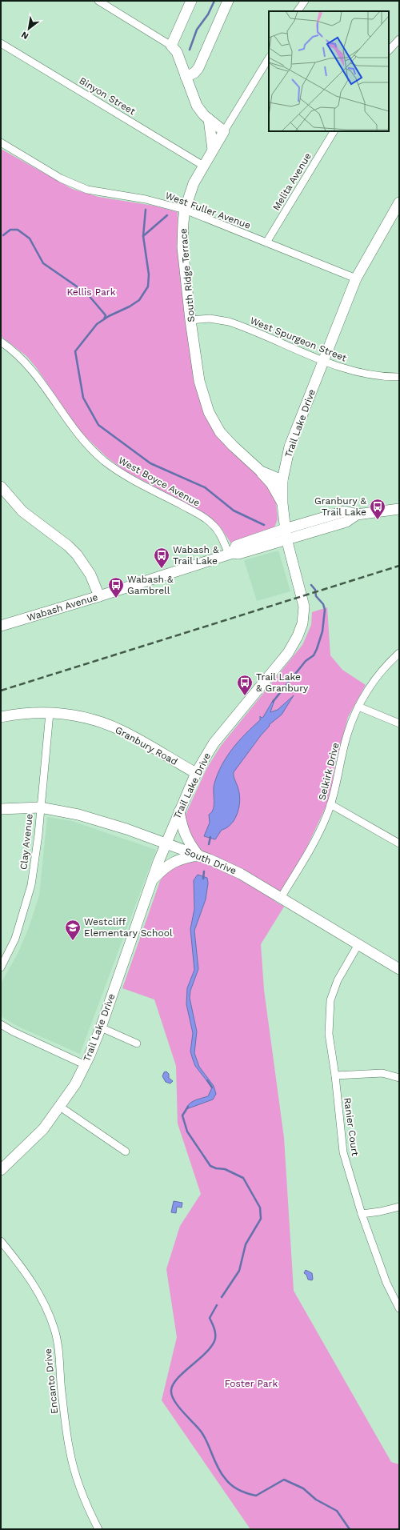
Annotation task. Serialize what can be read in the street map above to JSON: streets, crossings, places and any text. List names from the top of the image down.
{
  "streets": {
    "street": [
      "Binyon Street",
      "Melita Avenue",
      "West Fuller Avenue",
      "South Ridge Terrace",
      "West Spurgeon Street",
      "Trail Lake Drive",
      "West Boyce Avenue",
      "Wabash Avenue",
      "Granbury Road",
      "Selkirk Drive",
      "Clay Avenue",
      "South Drive",
      "Ranier Court",
      "Encanto Drive"
    ]
  },
  "crossings": [
    ["Binyon Street", "South Ridge Terrace"],
    ["Melita Avenue", "West Fuller Avenue"],
    ["West Fuller Avenue", "South Ridge Terrace"],
    ["West Fuller Avenue", "Trail Lake Drive"],
    ["South Ridge Terrace", "West Spurgeon Street"],
    ["South Ridge Terrace", "Trail Lake Drive"],
    ["West Spurgeon Street", "Trail Lake Drive"],
    ["Trail Lake Drive", "Wabash Avenue"],
    ["Trail Lake Drive", "Granbury Road"],
    ["Trail Lake Drive", "South Drive"],
    ["West Boyce Avenue", "Wabash Avenue"],
    ["Granbury Road", "Clay Avenue"],
    ["Selkirk Drive", "South Drive"],
    ["Clay Avenue", "South Drive"],
    ["South Drive", "Ranier Court"]
  ],
  "parks": ["Kellis Park", "Foster Park"],
  "places": {
    "bus stop": [
      "Granbury & Trail Lake",
      "Wabash & Trail Lake",
      "Wabash & Gambrell",
      "Trail Lake & Granbury"
    ],
    "school or university": ["Westcliff Elementary School"]
  },
  "north": "bottom left"
}
